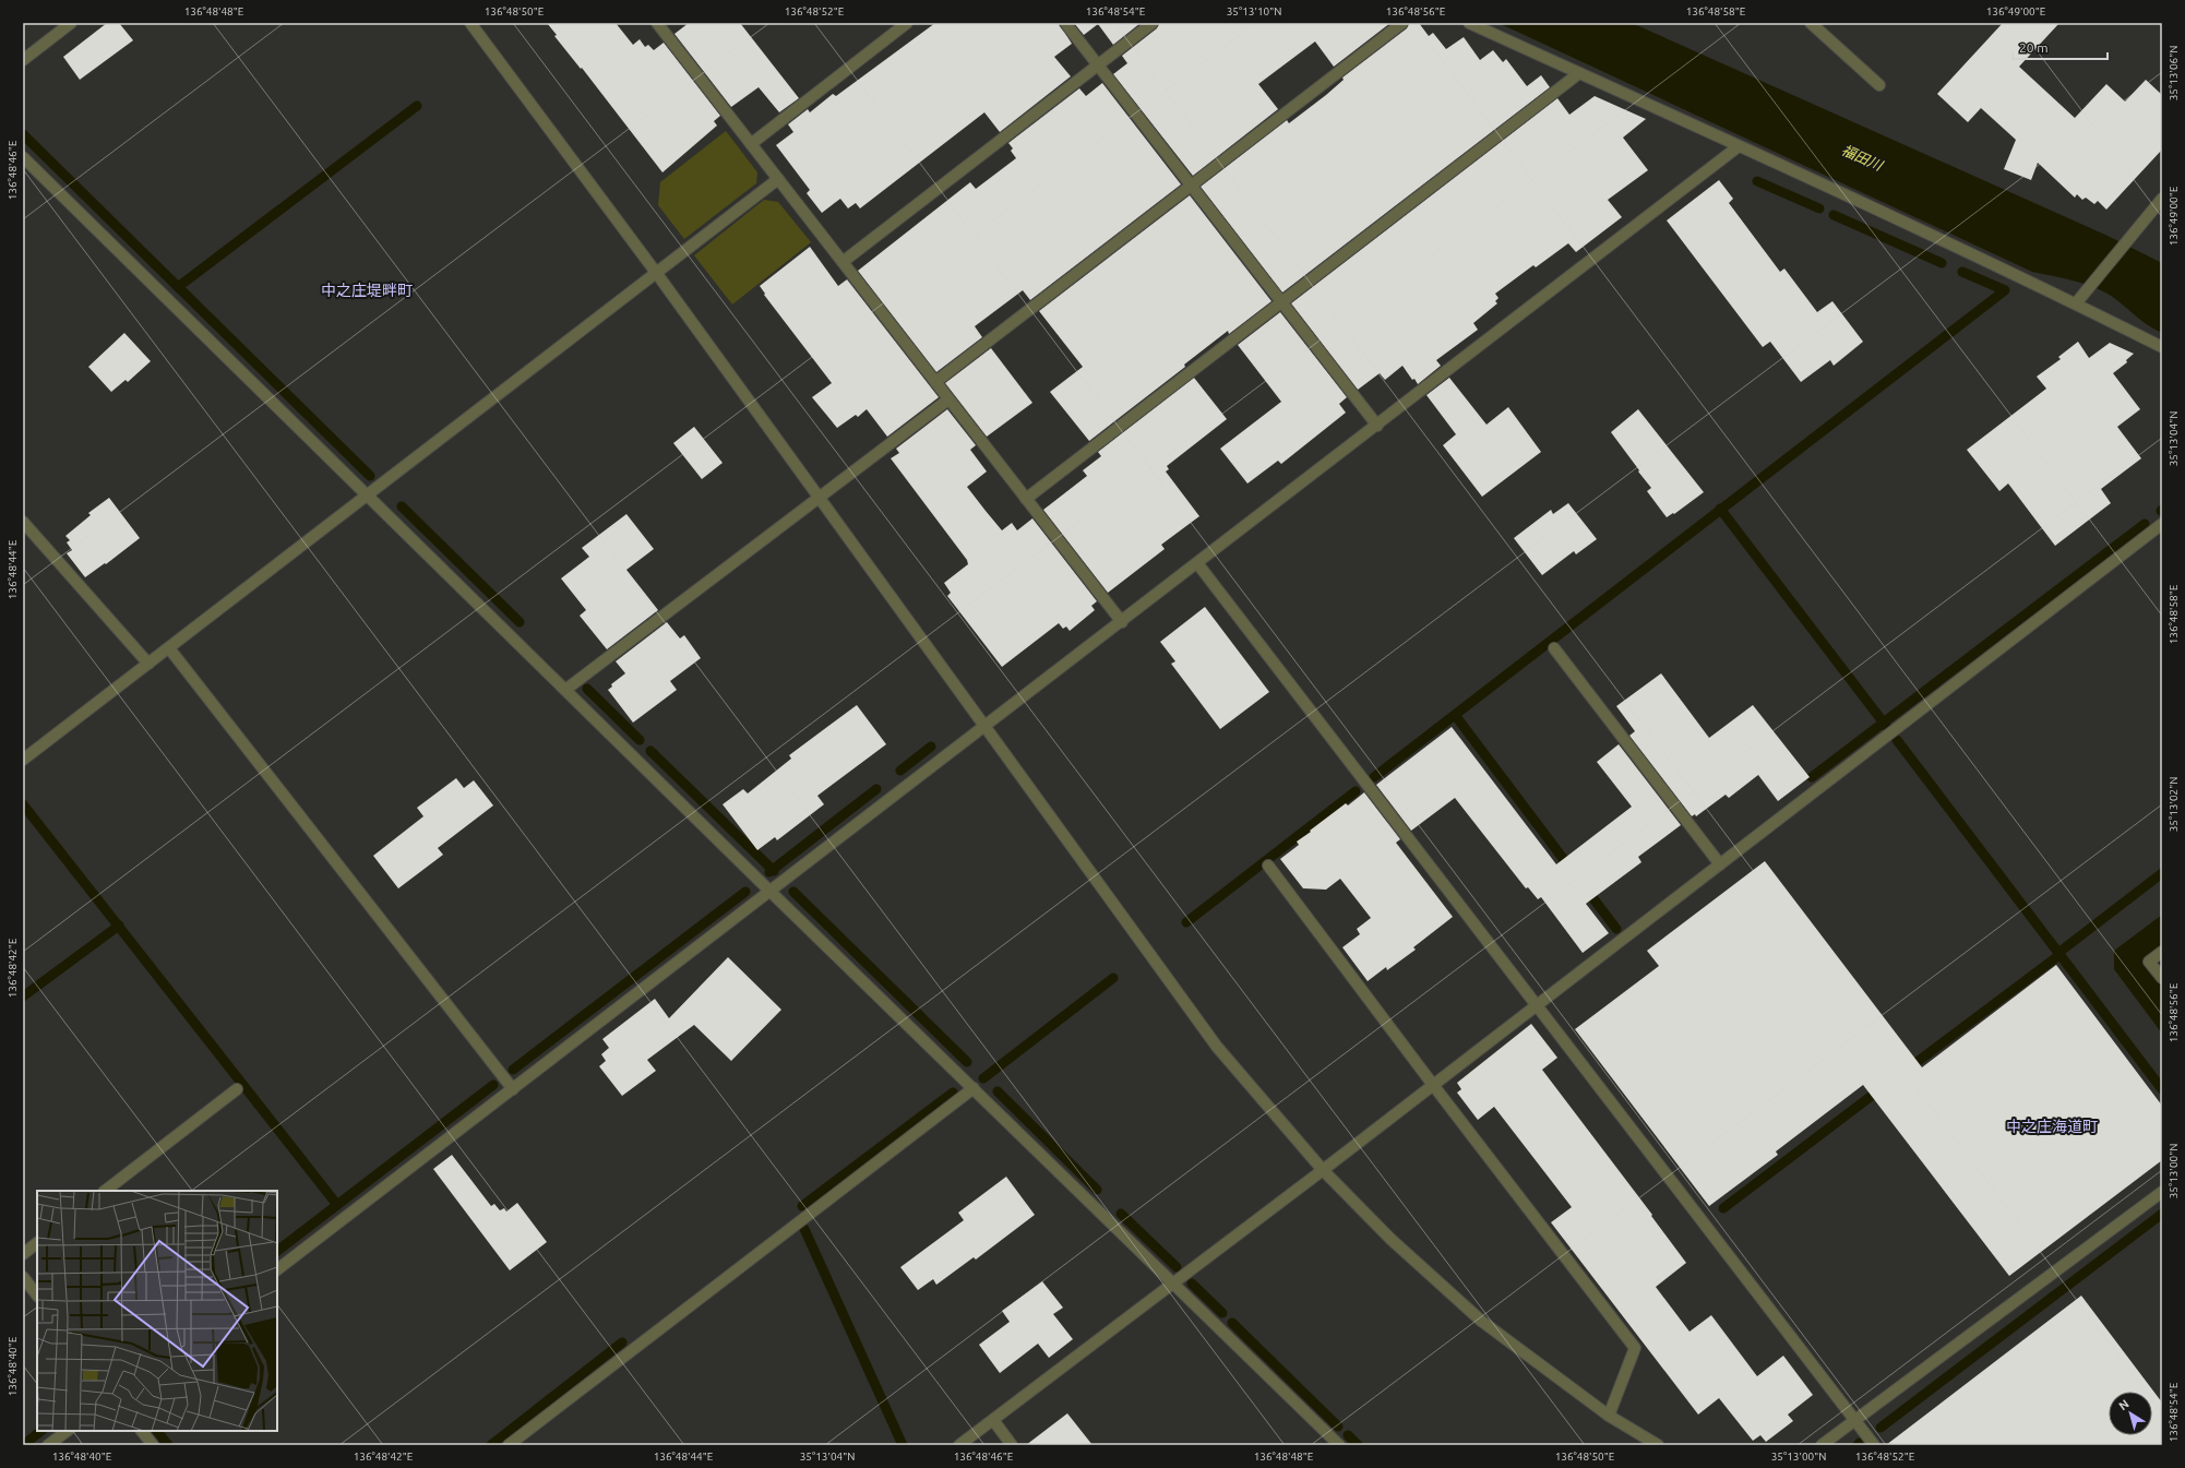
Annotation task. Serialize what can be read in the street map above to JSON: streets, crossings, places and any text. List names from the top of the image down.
{
  "districts": ["中之庄堤畔町", "中之庄海道町"],
  "water": ["福田川"],
  "scale_bar": "20 m",
  "north": "top left",
  "coordinates": [
    "136°48'48\"E",
    "136°48'50\"E",
    "136°48'52\"E",
    "136°48'54\"E",
    "35°13'10\"N",
    "136°48'56\"E",
    "136°48'58\"E",
    "136°49'00\"E",
    "35°13'06\"N",
    "136°48'46\"E",
    "35°13'04\"N",
    "136°48'44\"E",
    "35°13'02\"N",
    "136°48'42\"E",
    "35°13'00\"N",
    "136°48'40\"E"
  ]
}
